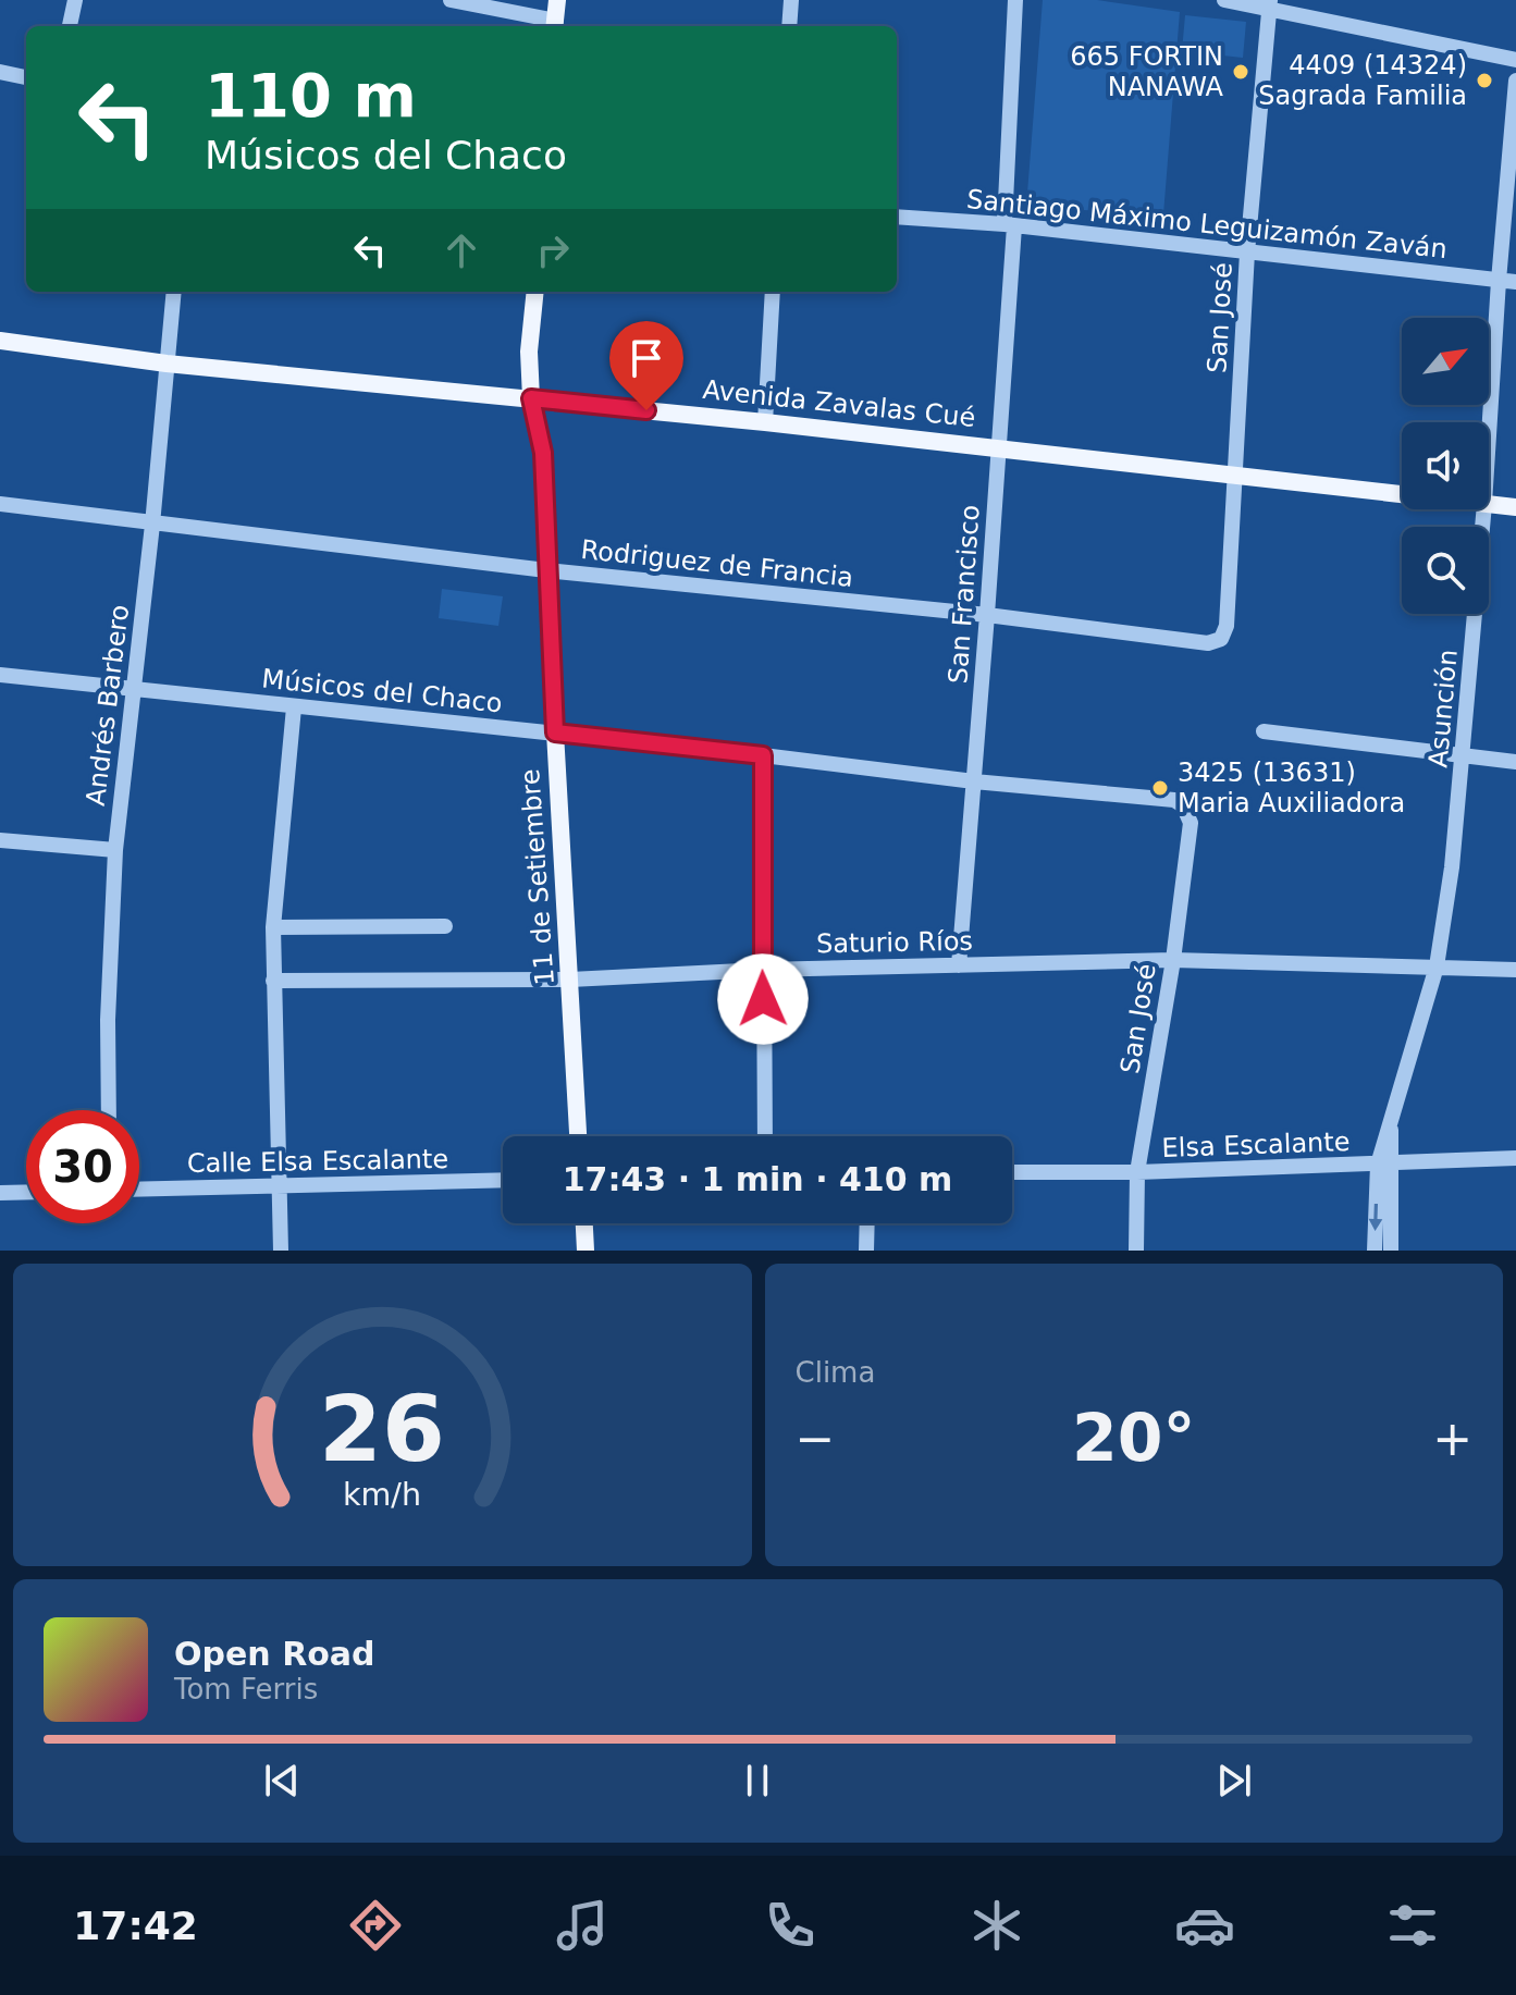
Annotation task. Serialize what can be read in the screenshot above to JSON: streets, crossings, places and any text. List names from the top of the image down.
{
  "streets": {
    "main road": ["Avenida Zavalas Cué", "11 de Setiembre"],
    "street": [
      "Santiago Máximo Leguizamón Zaván",
      "San José",
      "Rodriguez de Francia",
      "San Francisco",
      "Músicos del Chaco",
      "Andrés Barbero",
      "Asunción",
      "Saturio Ríos",
      "Elsa Escalante",
      "Calle Elsa Escalante"
    ]
  },
  "crossings": [
    ["Santiago Máximo Leguizamón Zaván", "San José"],
    ["Santiago Máximo Leguizamón Zaván", "San Francisco"],
    ["Santiago Máximo Leguizamón Zaván", "Asunción"],
    ["San José", "Avenida Zavalas Cué"],
    ["San José", "Rodriguez de Francia"],
    ["San José", "Músicos del Chaco"],
    ["San José", "Saturio Ríos"],
    ["San José", "Elsa Escalante"],
    ["Avenida Zavalas Cué", "San Francisco"],
    ["Avenida Zavalas Cué", "Andrés Barbero"],
    ["Avenida Zavalas Cué", "11 de Setiembre"],
    ["Rodriguez de Francia", "San Francisco"],
    ["Rodriguez de Francia", "Andrés Barbero"],
    ["Rodriguez de Francia", "11 de Setiembre"],
    ["San Francisco", "Músicos del Chaco"],
    ["San Francisco", "Saturio Ríos"],
    ["Músicos del Chaco", "Andrés Barbero"],
    ["Músicos del Chaco", "11 de Setiembre"],
    ["Asunción", "Saturio Ríos"],
    ["Asunción", "Elsa Escalante"],
    ["11 de Setiembre", "Saturio Ríos"]
  ],
  "places": ["665 FORTIN NANAWA", "4409 (14324) Sagrada Familia", "3425 (13631) Maria Auxiliadora"],
  "north": "top right",
  "page": {
    "turn": ["110 m", "Músicos del Chaco"],
    "limit": "30",
    "trip": "17:43 · 1 min · 410 m",
    "tile": "Clima",
    "heat": ["−", "20°", "+"],
    "song": ["Open Road", "Tom Ferris"],
    "tabs": "17:42",
    "gauge": ["26", "km/h"]
  }
}
